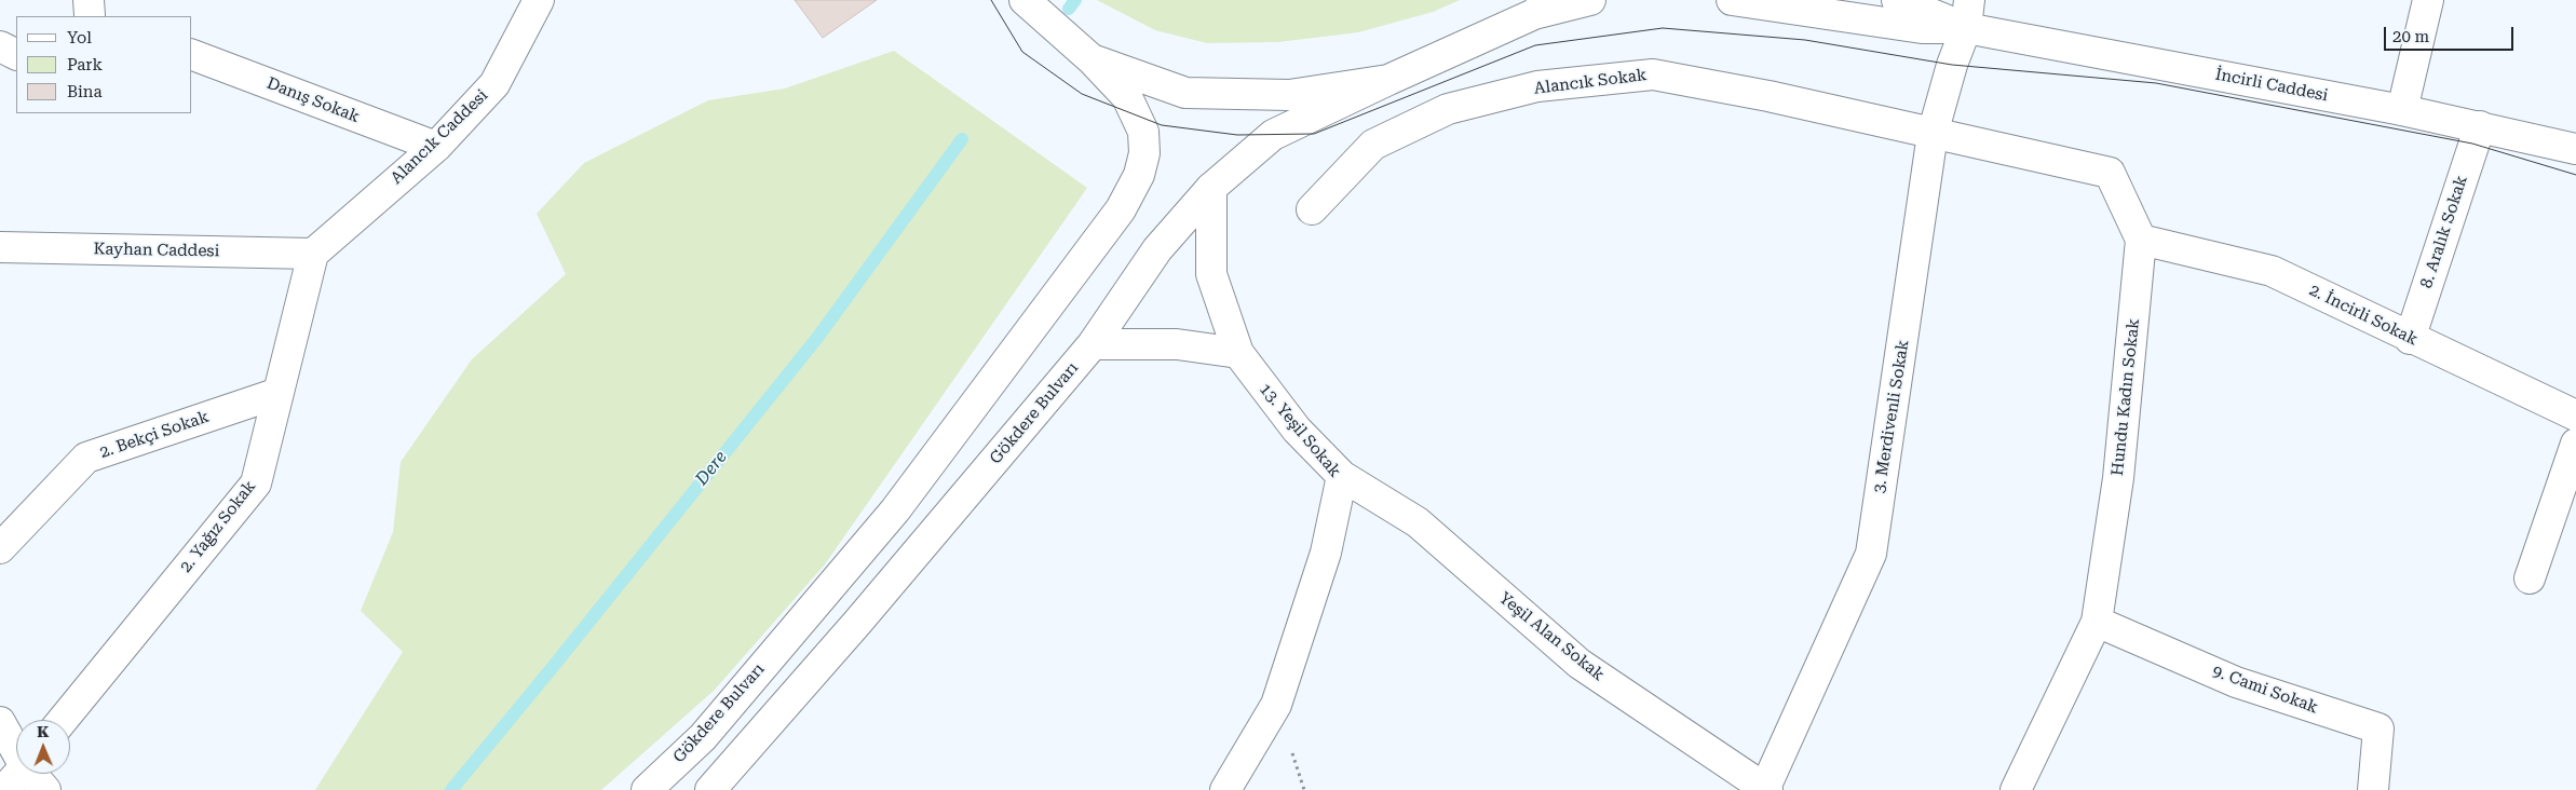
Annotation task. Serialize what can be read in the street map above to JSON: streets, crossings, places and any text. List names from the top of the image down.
{
  "streets": {
    "street": [
      "Alancık Sokak",
      "İncirli Caddesi",
      "Danış Sokak",
      "Alancık Caddesi",
      "8. Aralık Sokak",
      "Kayhan Caddesi",
      "2. İncirli Sokak",
      "Hundu Kadın Sokak",
      "Gökdere Bulvarı",
      "3. Merdivenli Sokak",
      "13. Yeşil Sokak",
      "2. Bekçi Sokak",
      "2. Yağız Sokak",
      "Yeşil Alan Sokak",
      "9. Cami Sokak"
    ]
  },
  "crossings": [
    ["Alancık Sokak", "3. Merdivenli Sokak"],
    ["İncirli Caddesi", "8. Aralık Sokak"],
    ["İncirli Caddesi", "3. Merdivenli Sokak"],
    ["Danış Sokak", "Alancık Caddesi"],
    ["Alancık Caddesi", "Kayhan Caddesi"],
    ["Alancık Caddesi", "2. Yağız Sokak"],
    ["8. Aralık Sokak", "2. İncirli Sokak"],
    ["Kayhan Caddesi", "2. Yağız Sokak"],
    ["2. İncirli Sokak", "Hundu Kadın Sokak"],
    ["Hundu Kadın Sokak", "9. Cami Sokak"],
    ["Gökdere Bulvarı", "13. Yeşil Sokak"],
    ["3. Merdivenli Sokak", "Yeşil Alan Sokak"],
    ["13. Yeşil Sokak", "Yeşil Alan Sokak"],
    ["2. Bekçi Sokak", "2. Yağız Sokak"]
  ],
  "water": ["Dere"],
  "legend": ["Yol", "Park", "Bina"],
  "scale_bar": "20 m",
  "north": "top"
}
